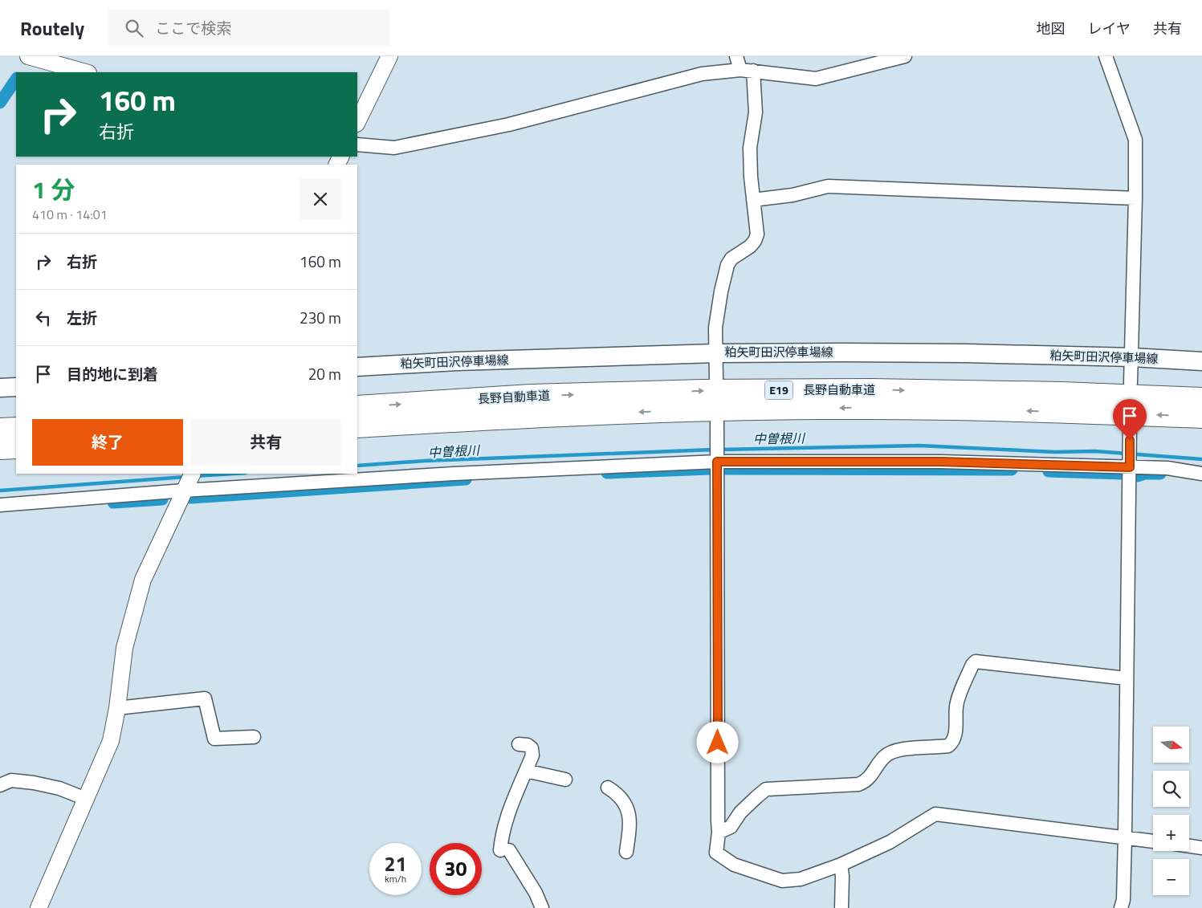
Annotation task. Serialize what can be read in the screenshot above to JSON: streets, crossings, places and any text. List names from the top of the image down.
{
  "streets": {
    "highway": ["E19", "長野自動車道"],
    "main road": ["粕矢町田沢停車場線"]
  },
  "water": ["中曽根川"],
  "north": "right",
  "page": {
    "header": "Routely",
    "search": "ここで検索",
    "nav": ["地図", "レイヤ", "共有"],
    "turn": ["160 m", "右折"],
    "heading": ["1 分", "410 m · 14:01"],
    "list": [
      {
        "name": "右折",
        "value": "160 m"
      },
      {
        "name": "左折",
        "value": "230 m"
      },
      {
        "name": "目的地に到着",
        "value": "20 m"
      }
    ],
    "buttons": ["終了", "共有"],
    "map_buttons": ["+", "−"],
    "speed": "21 km/h",
    "limit": "30"
  }
}
